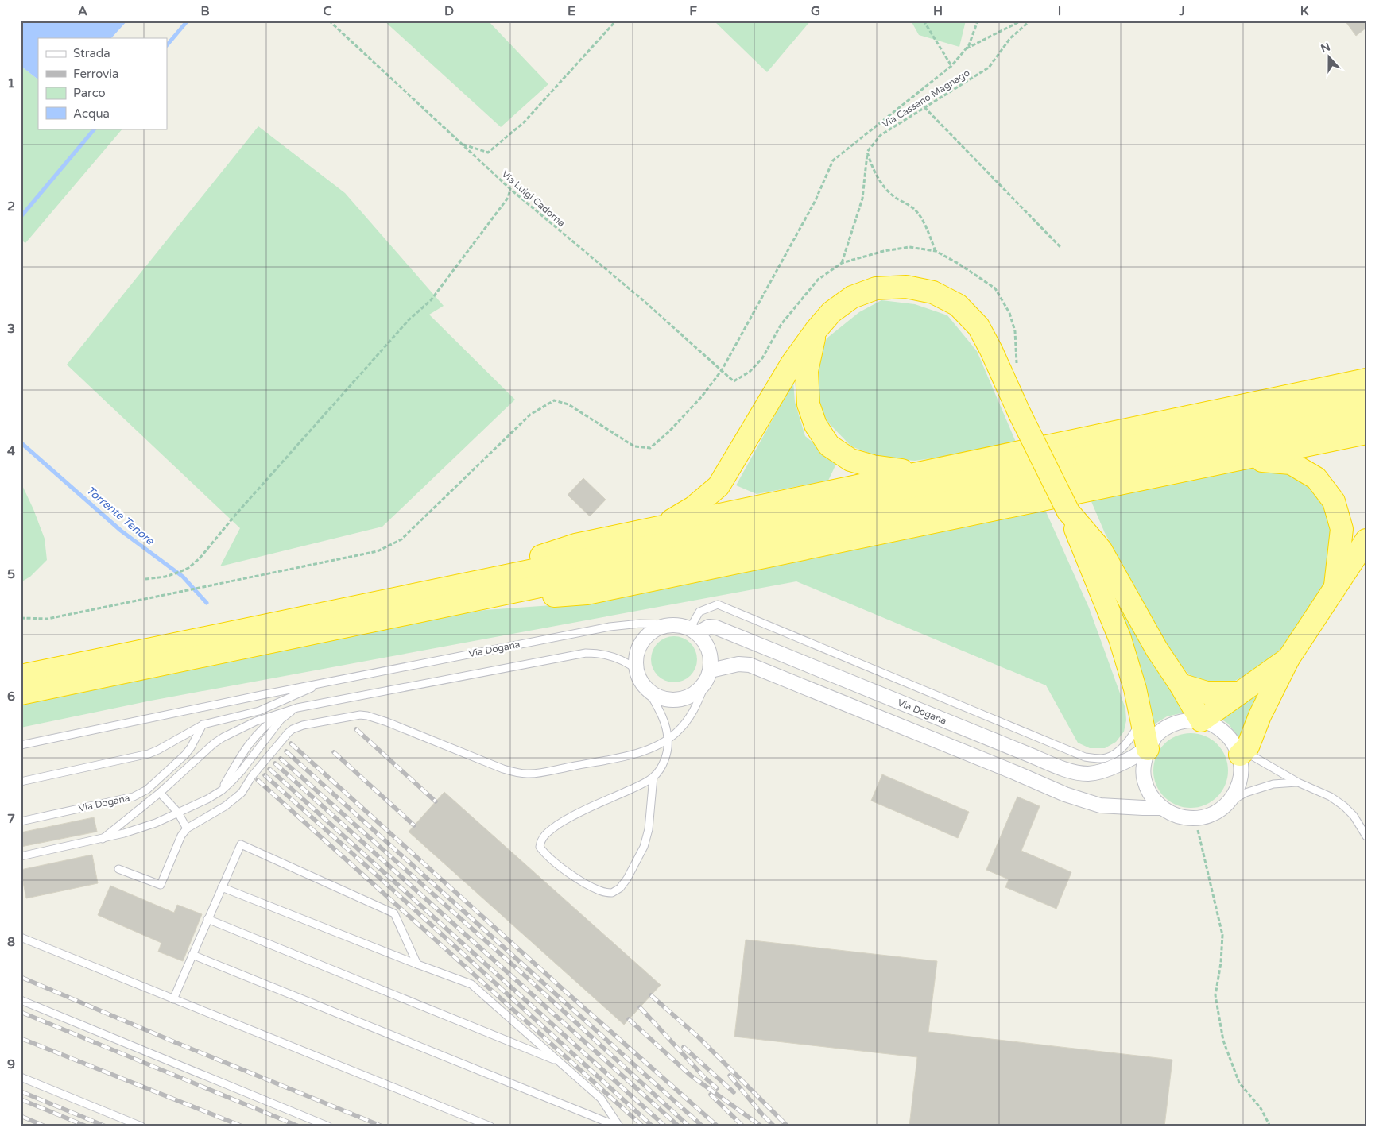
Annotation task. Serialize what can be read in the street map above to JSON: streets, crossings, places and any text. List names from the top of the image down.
{
  "streets": {
    "street": ["Via Dogana"],
    "path": ["Via Cassano Magnago", "Via Luigi Cadorna"]
  },
  "water": ["Torrente Tenore"],
  "legend": [
    "Strada",
    "Ferrovia",
    "Parco",
    "Acqua"
  ],
  "north": "top",
  "grid": {
    "columns": [
      "A",
      "B",
      "C",
      "D",
      "E",
      "F",
      "G",
      "H",
      "I",
      "J",
      "K"
    ],
    "rows": [
      "1",
      "2",
      "3",
      "4",
      "5",
      "6",
      "7",
      "8",
      "9"
    ]
  }
}
